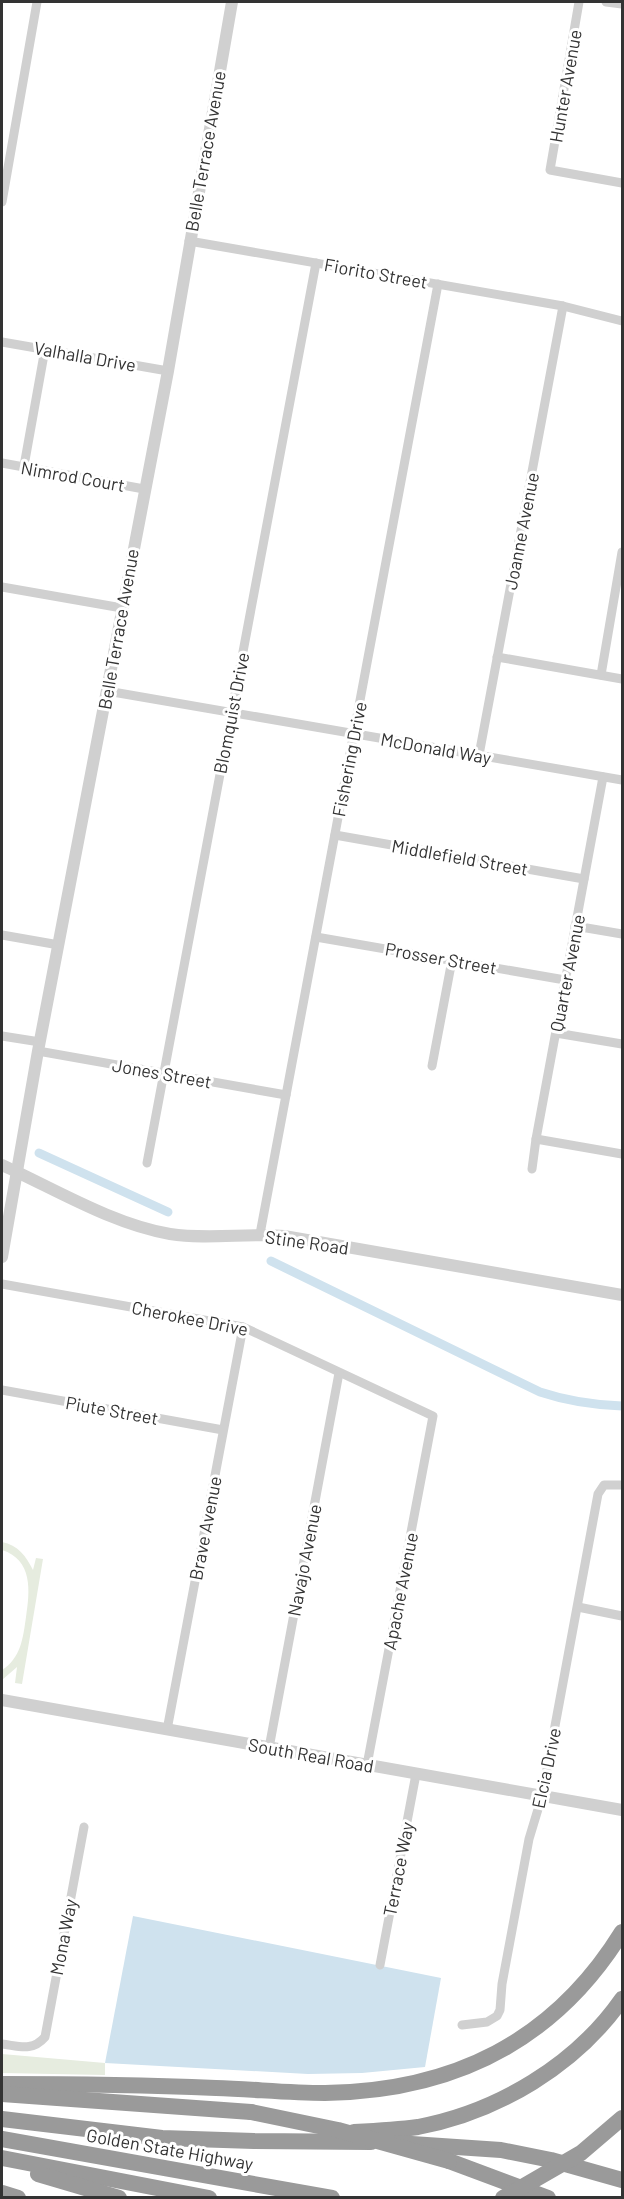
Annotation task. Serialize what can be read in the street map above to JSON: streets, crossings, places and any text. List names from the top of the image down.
{
  "streets": {
    "highway": ["Golden State Highway"],
    "street": [
      "Hunter Avenue",
      "Belle Terrace Avenue",
      "Fiorito Street",
      "Valhalla Drive",
      "Nimrod Court",
      "Joanne Avenue",
      "Blomquist Drive",
      "McDonald Way",
      "Fishering Drive",
      "Middlefield Street",
      "Prosser Street",
      "Quarter Avenue",
      "Jones Street",
      "Stine Road",
      "Cherokee Drive",
      "Piute Street",
      "Brave Avenue",
      "Navajo Avenue",
      "Apache Avenue",
      "South Real Road",
      "Elcia Drive",
      "Terrace Way",
      "Mona Way"
    ]
  },
  "crossings": [
    ["Belle Terrace Avenue", "Fiorito Street"],
    ["Belle Terrace Avenue", "Valhalla Drive"],
    ["Belle Terrace Avenue", "Nimrod Court"],
    ["Belle Terrace Avenue", "McDonald Way"],
    ["Belle Terrace Avenue", "Jones Street"],
    ["Belle Terrace Avenue", "Stine Road"],
    ["Fiorito Street", "Joanne Avenue"],
    ["Fiorito Street", "Blomquist Drive"],
    ["Fiorito Street", "Fishering Drive"],
    ["Joanne Avenue", "McDonald Way"],
    ["Blomquist Drive", "McDonald Way"],
    ["Blomquist Drive", "Jones Street"],
    ["McDonald Way", "Fishering Drive"],
    ["McDonald Way", "Quarter Avenue"],
    ["Fishering Drive", "Middlefield Street"],
    ["Fishering Drive", "Prosser Street"],
    ["Fishering Drive", "Jones Street"],
    ["Fishering Drive", "Stine Road"],
    ["Middlefield Street", "Quarter Avenue"],
    ["Prosser Street", "Quarter Avenue"],
    ["Cherokee Drive", "Brave Avenue"],
    ["Cherokee Drive", "Navajo Avenue"],
    ["Cherokee Drive", "Apache Avenue"],
    ["Piute Street", "Brave Avenue"],
    ["Brave Avenue", "South Real Road"],
    ["Navajo Avenue", "South Real Road"],
    ["Apache Avenue", "South Real Road"],
    ["South Real Road", "Elcia Drive"],
    ["South Real Road", "Terrace Way"]
  ]
}
